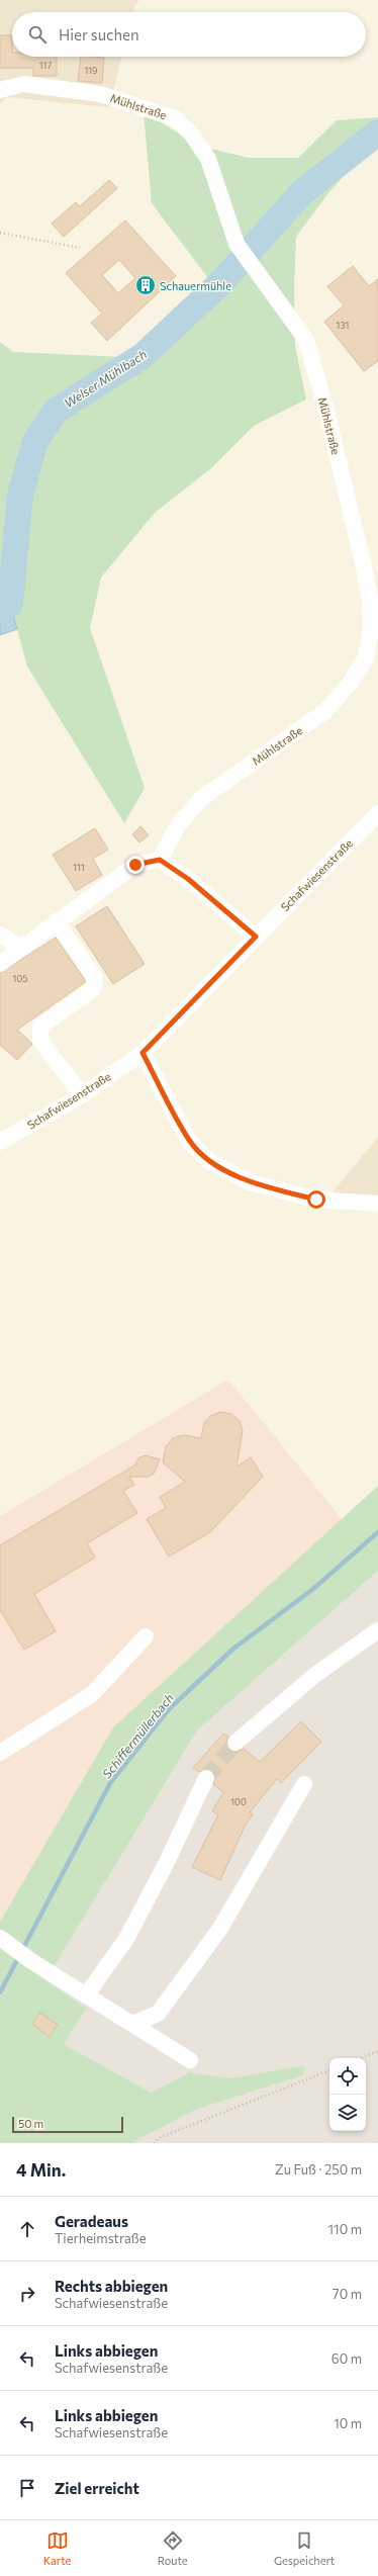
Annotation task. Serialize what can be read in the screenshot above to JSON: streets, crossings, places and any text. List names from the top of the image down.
{
  "streets": {
    "street": ["Mühlstraße", "Schafwiesenstraße"]
  },
  "water": ["Welser Mühlbach", "Schiffermüllerbach"],
  "places": {
    "building": ["Schauermühle"]
  },
  "house_numbers": [
    "117",
    "119",
    "131",
    "111",
    "105",
    "100"
  ],
  "scale_bar": "50 m",
  "page": {
    "search": "Hier suchen",
    "scale": "50 m",
    "heading": ["4 Min.", "Zu Fuß · 250 m"],
    "list": [
      ["Geradeaus", "Tierheimstraße", "110 m"],
      ["Rechts abbiegen", "Schafwiesenstraße", "70 m"],
      ["Links abbiegen", "Schafwiesenstraße", "60 m"],
      ["Links abbiegen", "Schafwiesenstraße", "10 m"],
      "Ziel erreicht"
    ],
    "nav": ["Karte", "Route", "Gespeichert"]
  }
}
